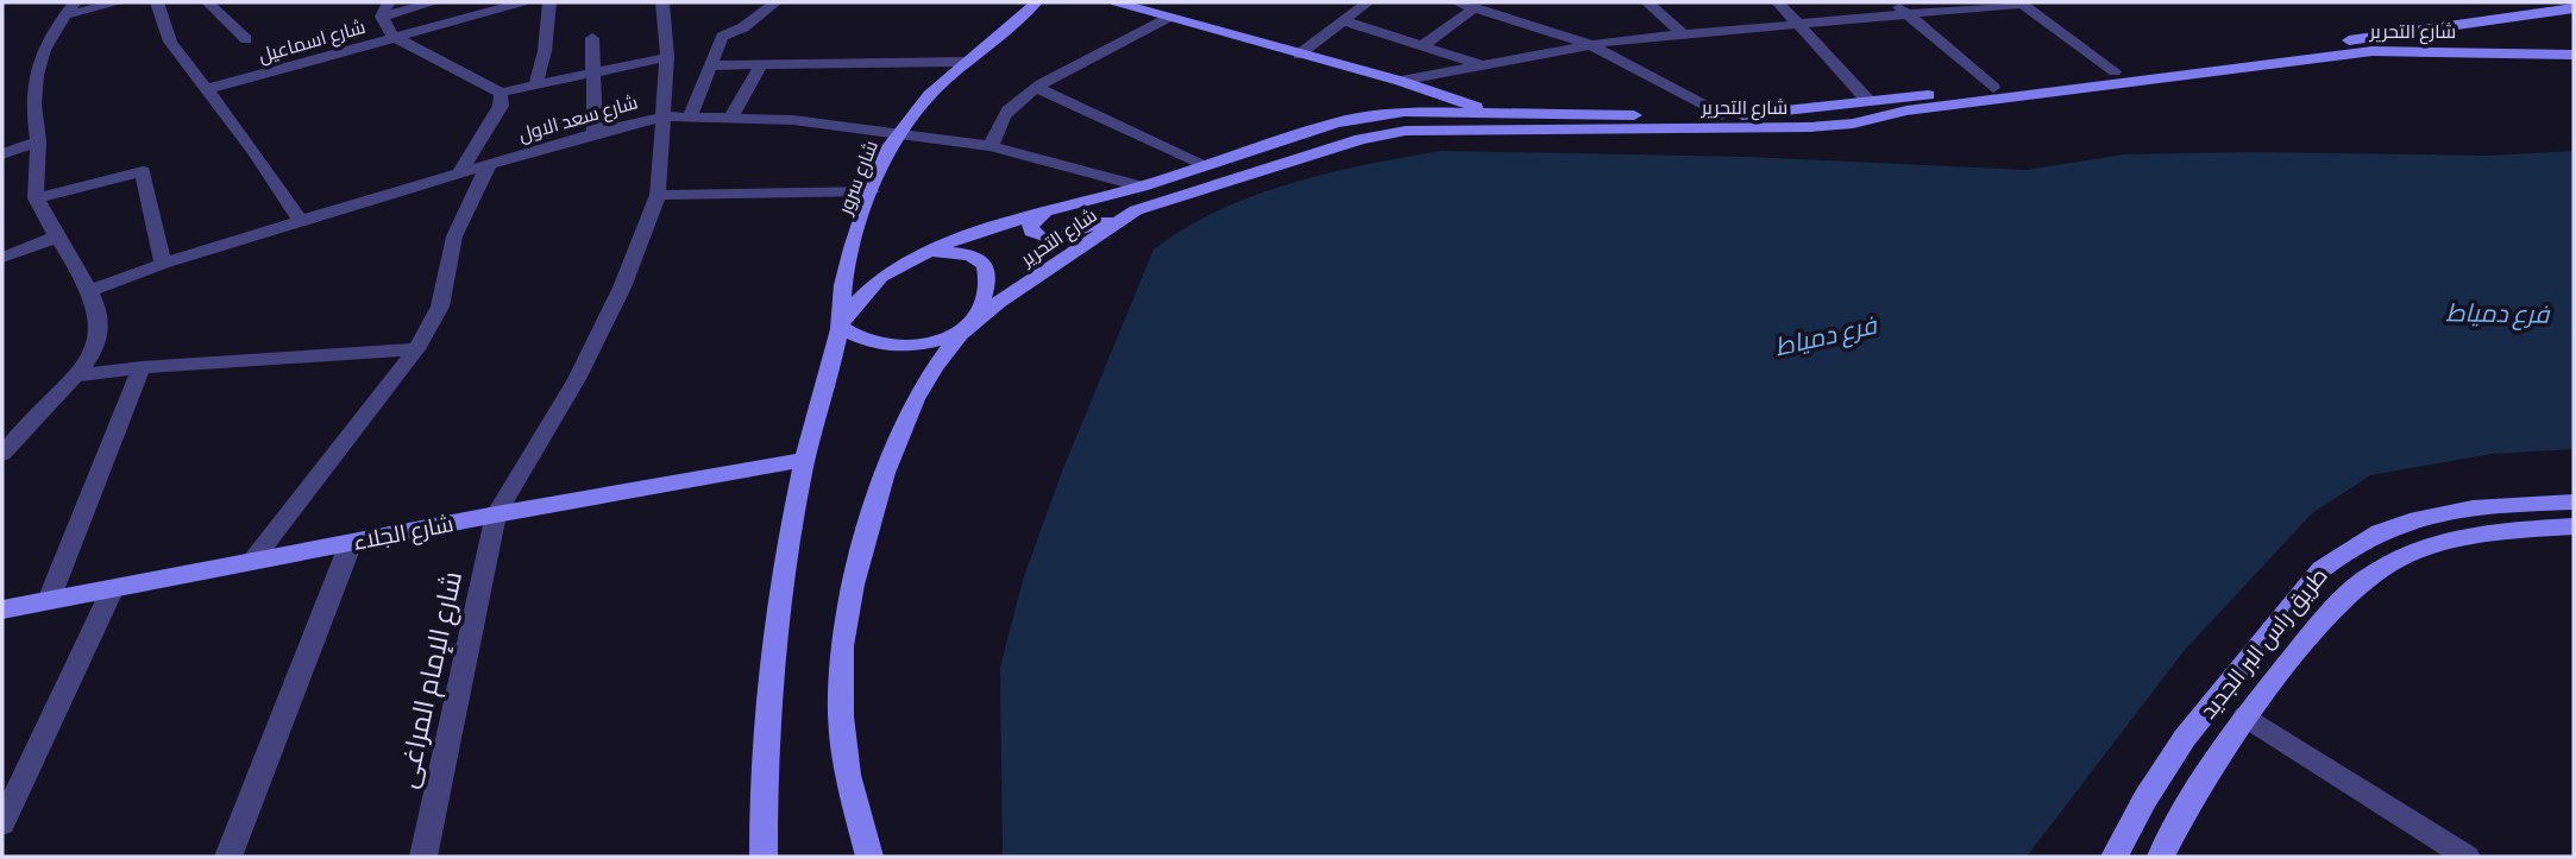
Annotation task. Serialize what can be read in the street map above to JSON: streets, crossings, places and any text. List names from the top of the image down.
{
  "streets": {
    "street": [
      "شارع التحرير",
      "شارع اسماعيل",
      "شارع سعد الاول",
      "شارع سرور",
      "شارع الجلاء",
      "طريق راس البر الجديد",
      "شارع الإمام المراغى"
    ]
  },
  "crossings": [
    ["شارع التحرير", "شارع سعد الاول"],
    ["شارع التحرير", "شارع سرور"],
    ["شارع سعد الاول", "شارع سرور"],
    ["شارع سعد الاول", "شارع الإمام المراغى"],
    ["شارع سرور", "شارع الجلاء"],
    ["شارع الجلاء", "شارع الإمام المراغى"]
  ],
  "water": ["فرع دمياط"]
}
